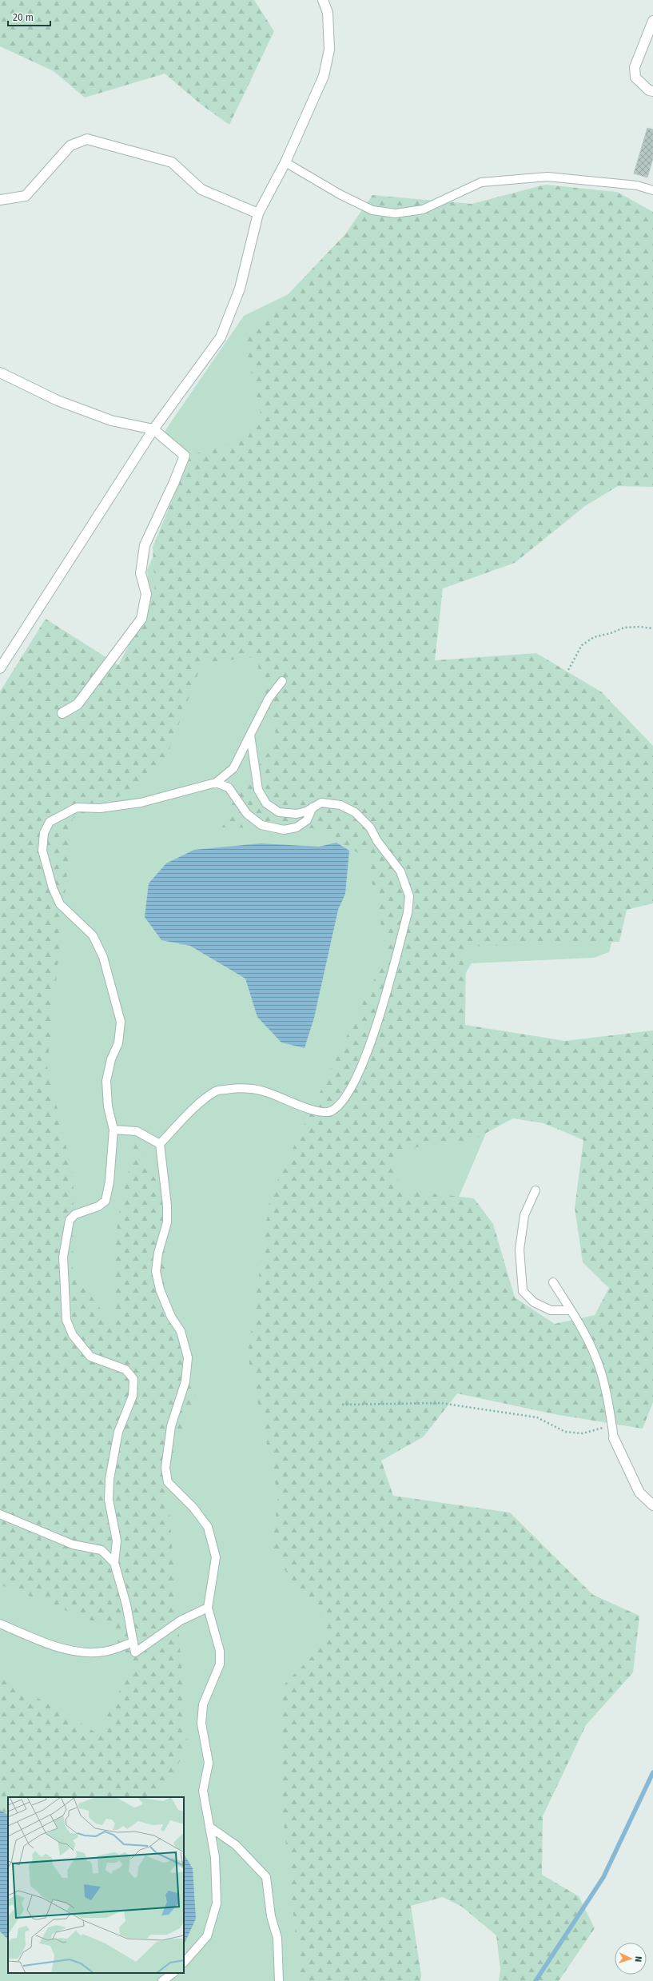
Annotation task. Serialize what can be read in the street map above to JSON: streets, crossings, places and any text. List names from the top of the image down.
{
  "scale_bar": "20 m",
  "north": "right"
}
